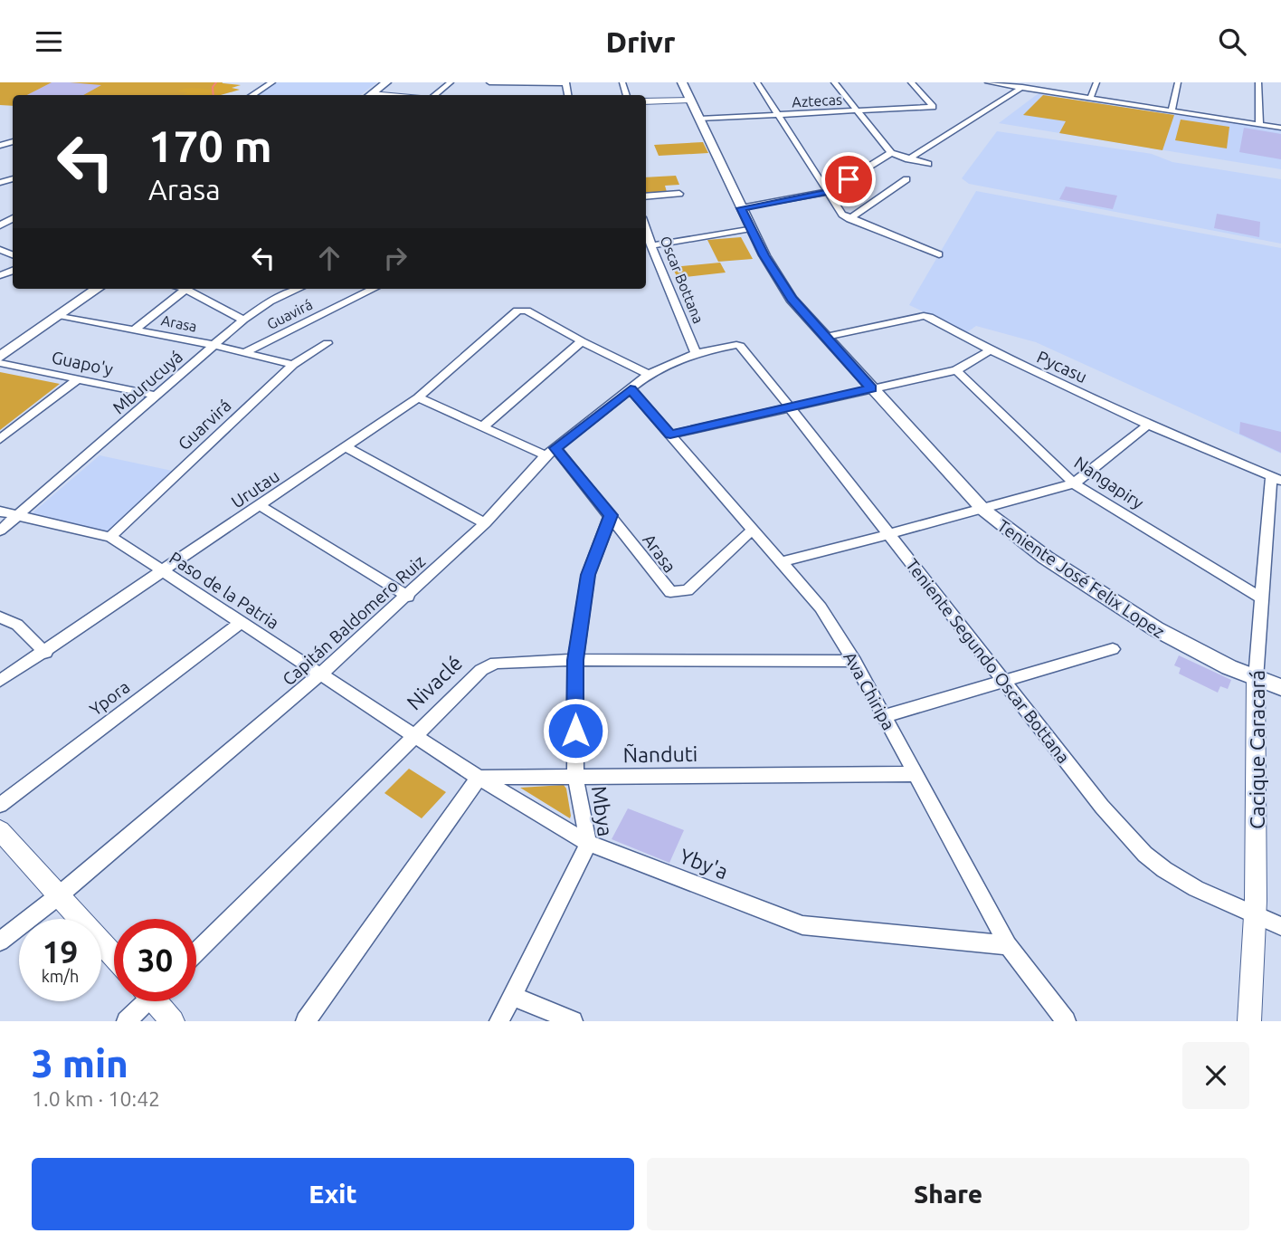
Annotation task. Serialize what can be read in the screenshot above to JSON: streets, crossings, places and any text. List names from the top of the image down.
{
  "streets": {
    "main road": ["Teniente José Felix Lopez"],
    "street": [
      "Aztecas",
      "Oscar Bottana",
      "Guavirá",
      "Arasa",
      "Guapo'y",
      "Pycasu",
      "Mburucuyá",
      "Guarvirá",
      "Nangapiry",
      "Urutau",
      "Paso de la Patria",
      "Capitán Baldomero Ruiz",
      "Teniente Segundo Oscar Bottana",
      "Nivaclé",
      "Ava Chiripa",
      "Ypora",
      "Cacique Caracará",
      "Ñanduti",
      "Mbya",
      "Yby'a"
    ]
  },
  "crossings": [
    ["Aztecas", "Teniente José Felix Lopez"],
    ["Oscar Bottana", "Capitán Baldomero Ruiz"],
    ["Guavirá", "Arasa"],
    ["Arasa", "Mburucuyá"],
    ["Arasa", "Guarvirá"],
    ["Arasa", "Urutau"],
    ["Arasa", "Capitán Baldomero Ruiz"],
    ["Arasa", "Ava Chiripa"],
    ["Arasa", "Mbya"],
    ["Guapo'y", "Mburucuyá"],
    ["Pycasu", "Teniente José Felix Lopez"],
    ["Pycasu", "Cacique Caracará"],
    ["Mburucuyá", "Paso de la Patria"],
    ["Guarvirá", "Paso de la Patria"],
    ["Nangapiry", "Cacique Caracará"],
    ["Urutau", "Paso de la Patria"],
    ["Teniente José Felix Lopez", "Cacique Caracará"],
    ["Paso de la Patria", "Capitán Baldomero Ruiz"],
    ["Paso de la Patria", "Nivaclé"],
    ["Paso de la Patria", "Ypora"],
    ["Paso de la Patria", "Yby'a"],
    ["Capitán Baldomero Ruiz", "Teniente Segundo Oscar Bottana"],
    ["Capitán Baldomero Ruiz", "Ava Chiripa"],
    ["Teniente Segundo Oscar Bottana", "Cacique Caracará"],
    ["Nivaclé", "Ava Chiripa"],
    ["Nivaclé", "Mbya"],
    ["Nivaclé", "Yby'a"],
    ["Ava Chiripa", "Ñanduti"],
    ["Ava Chiripa", "Yby'a"],
    ["Ñanduti", "Mbya"],
    ["Ñanduti", "Yby'a"],
    ["Mbya", "Yby'a"]
  ],
  "page": {
    "header": "Drivr",
    "turn": ["170 m", "Arasa"],
    "speed": "19 km/h",
    "limit": "30",
    "heading": ["3 min", "1.0 km · 10:42"],
    "buttons": ["Exit", "Share"]
  }
}
